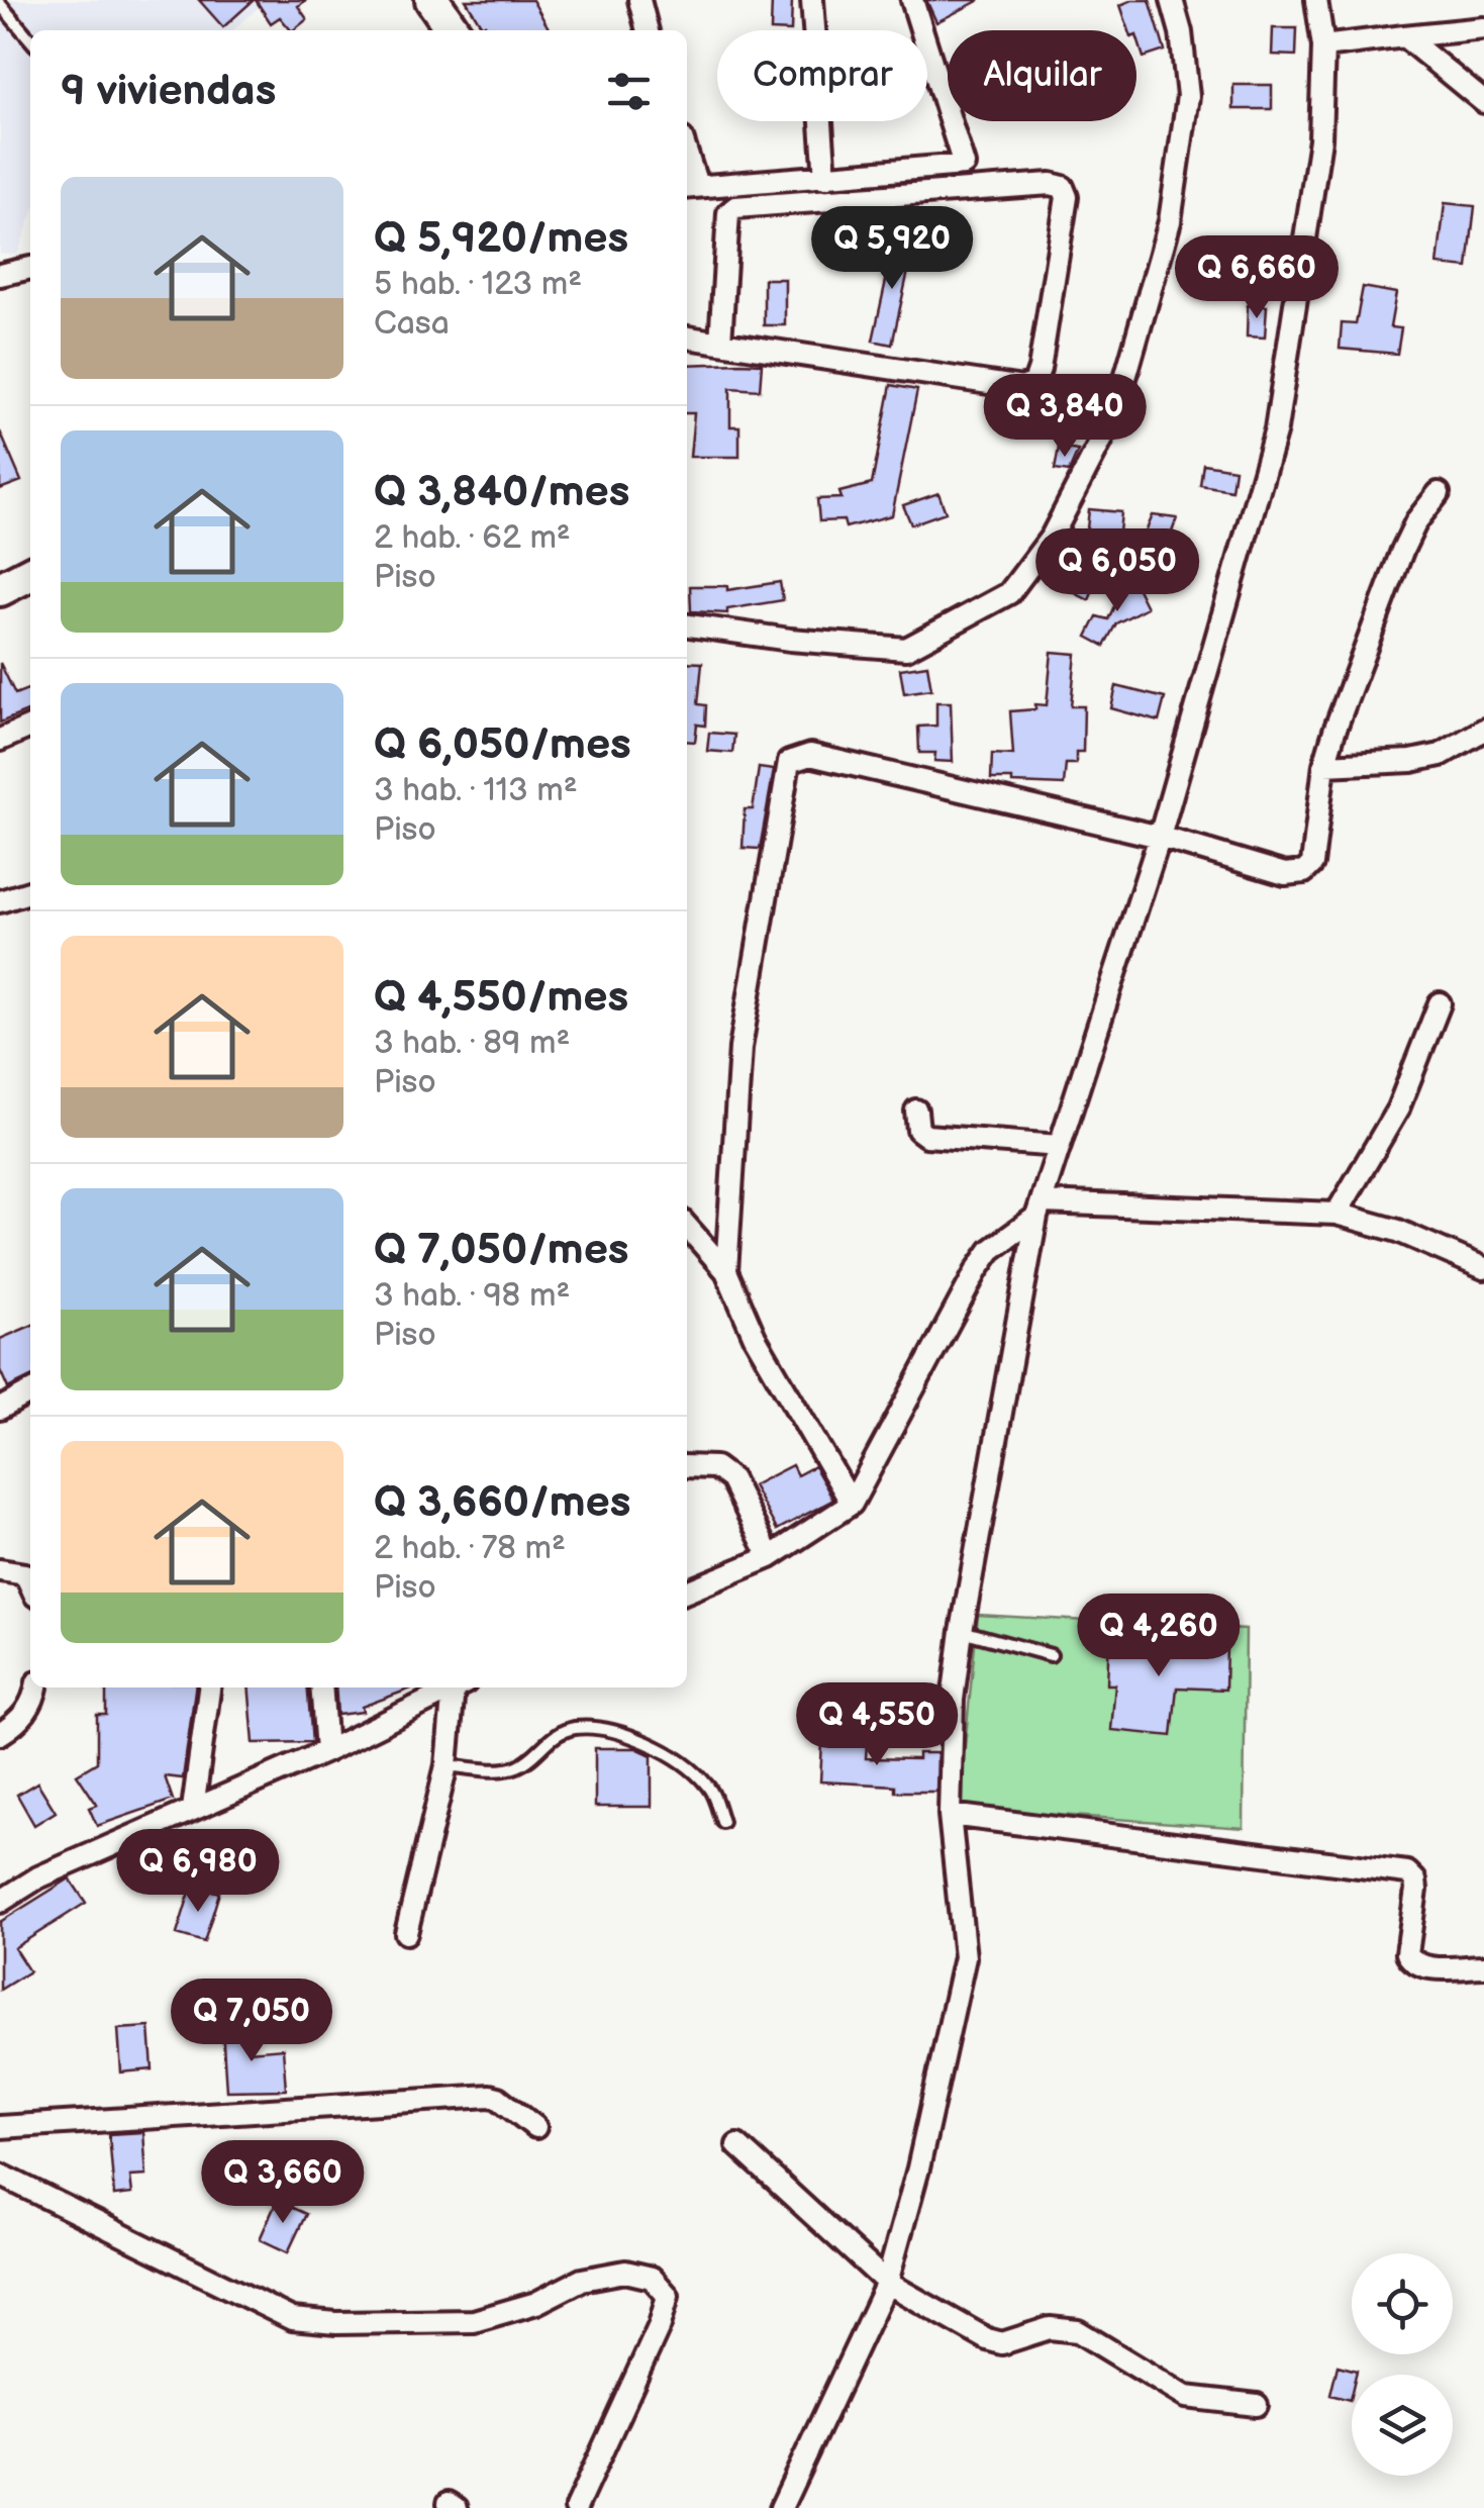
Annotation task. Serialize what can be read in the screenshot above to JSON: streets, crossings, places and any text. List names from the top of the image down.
{
  "page": {
    "chip": ["Comprar", "Alquilar"],
    "heading": "9 viviendas",
    "list": [
      {
        "name": "Q 5,920/mes",
        "note": "5 hab. · 123 m² · Casa"
      },
      {
        "name": "Q 3,840/mes",
        "note": "2 hab. · 62 m² · Piso"
      },
      {
        "name": "Q 6,050/mes",
        "note": "3 hab. · 113 m² · Piso"
      },
      {
        "name": "Q 4,550/mes",
        "note": "3 hab. · 89 m² · Piso"
      },
      {
        "name": "Q 7,050/mes",
        "note": "3 hab. · 98 m² · Piso"
      },
      {
        "name": "Q 3,660/mes",
        "note": "2 hab. · 78 m² · Piso"
      }
    ],
    "price": [
      "Q 5,920",
      "Q 6,660",
      "Q 3,840",
      "Q 6,050",
      "Q 4,260",
      "Q 4,550",
      "Q 6,980",
      "Q 7,050",
      "Q 3,660"
    ]
  }
}
